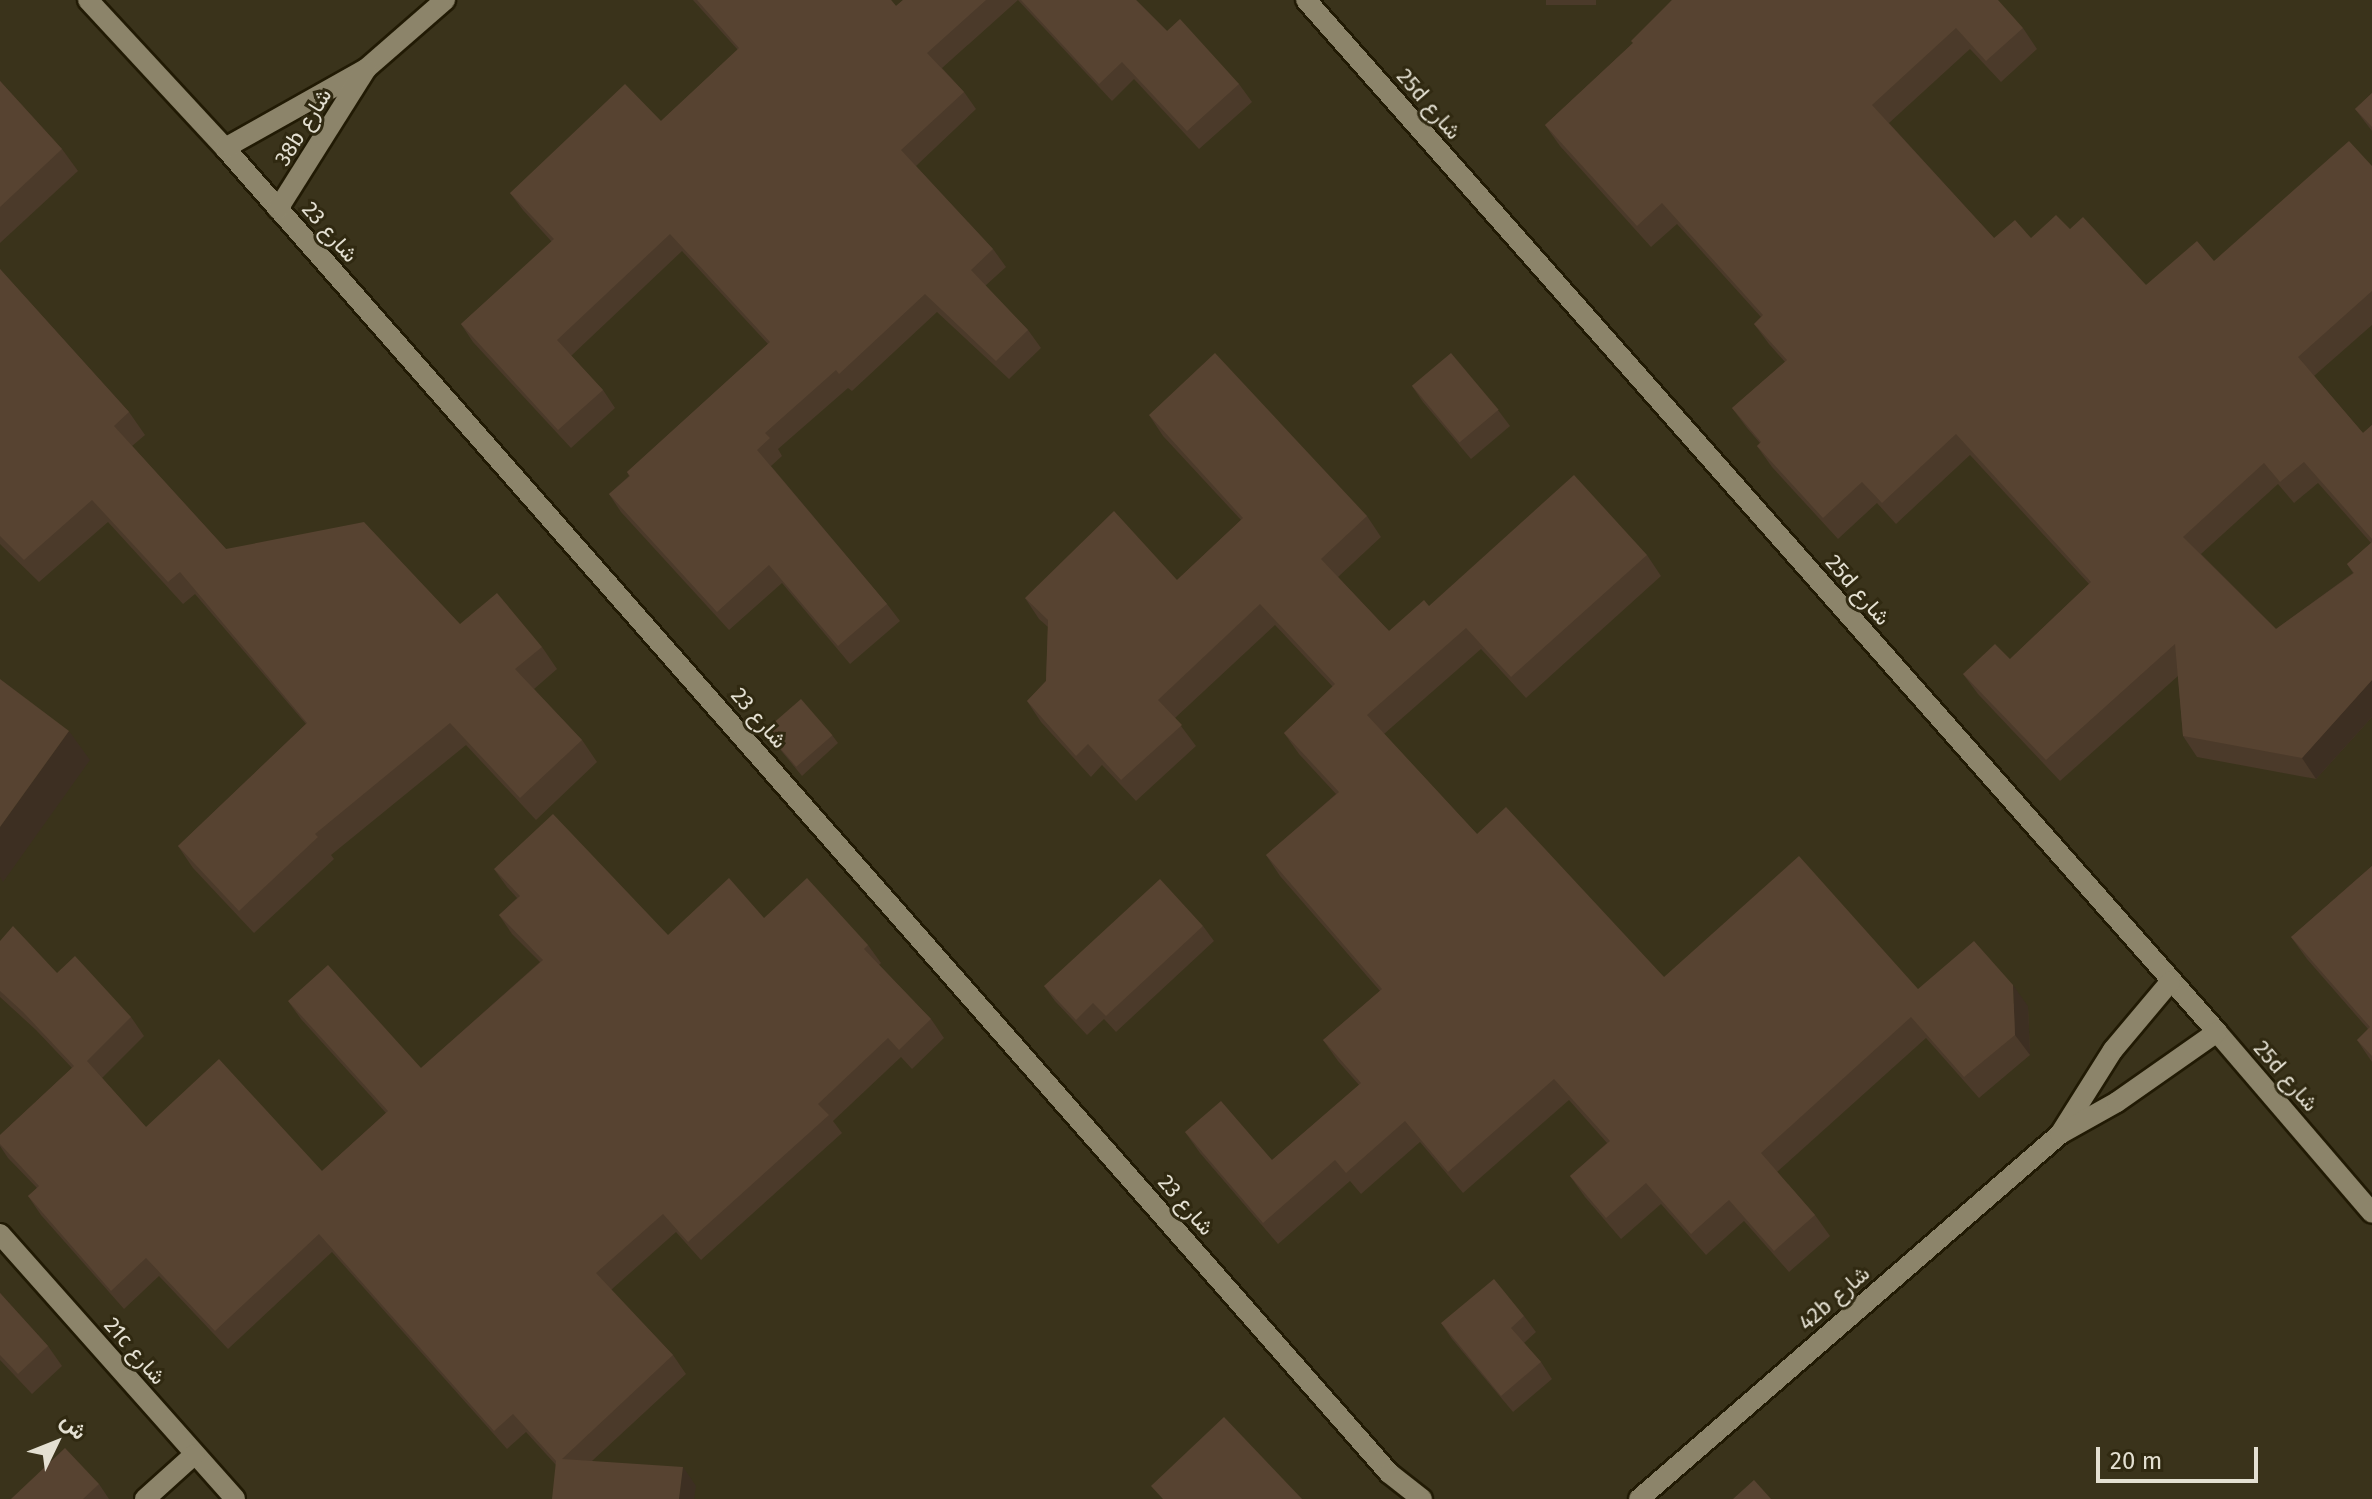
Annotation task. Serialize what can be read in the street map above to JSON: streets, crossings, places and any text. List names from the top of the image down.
{
  "streets": {
    "street": [
      "25d شارع",
      "38b شارع",
      "شارع 23",
      "42b شارع",
      "21c شارع"
    ]
  },
  "crossings": [
    ["25d شارع", "42b شارع"],
    ["38b شارع", "شارع 23"]
  ],
  "scale_bar": "20 m",
  "north": "top right"
}
